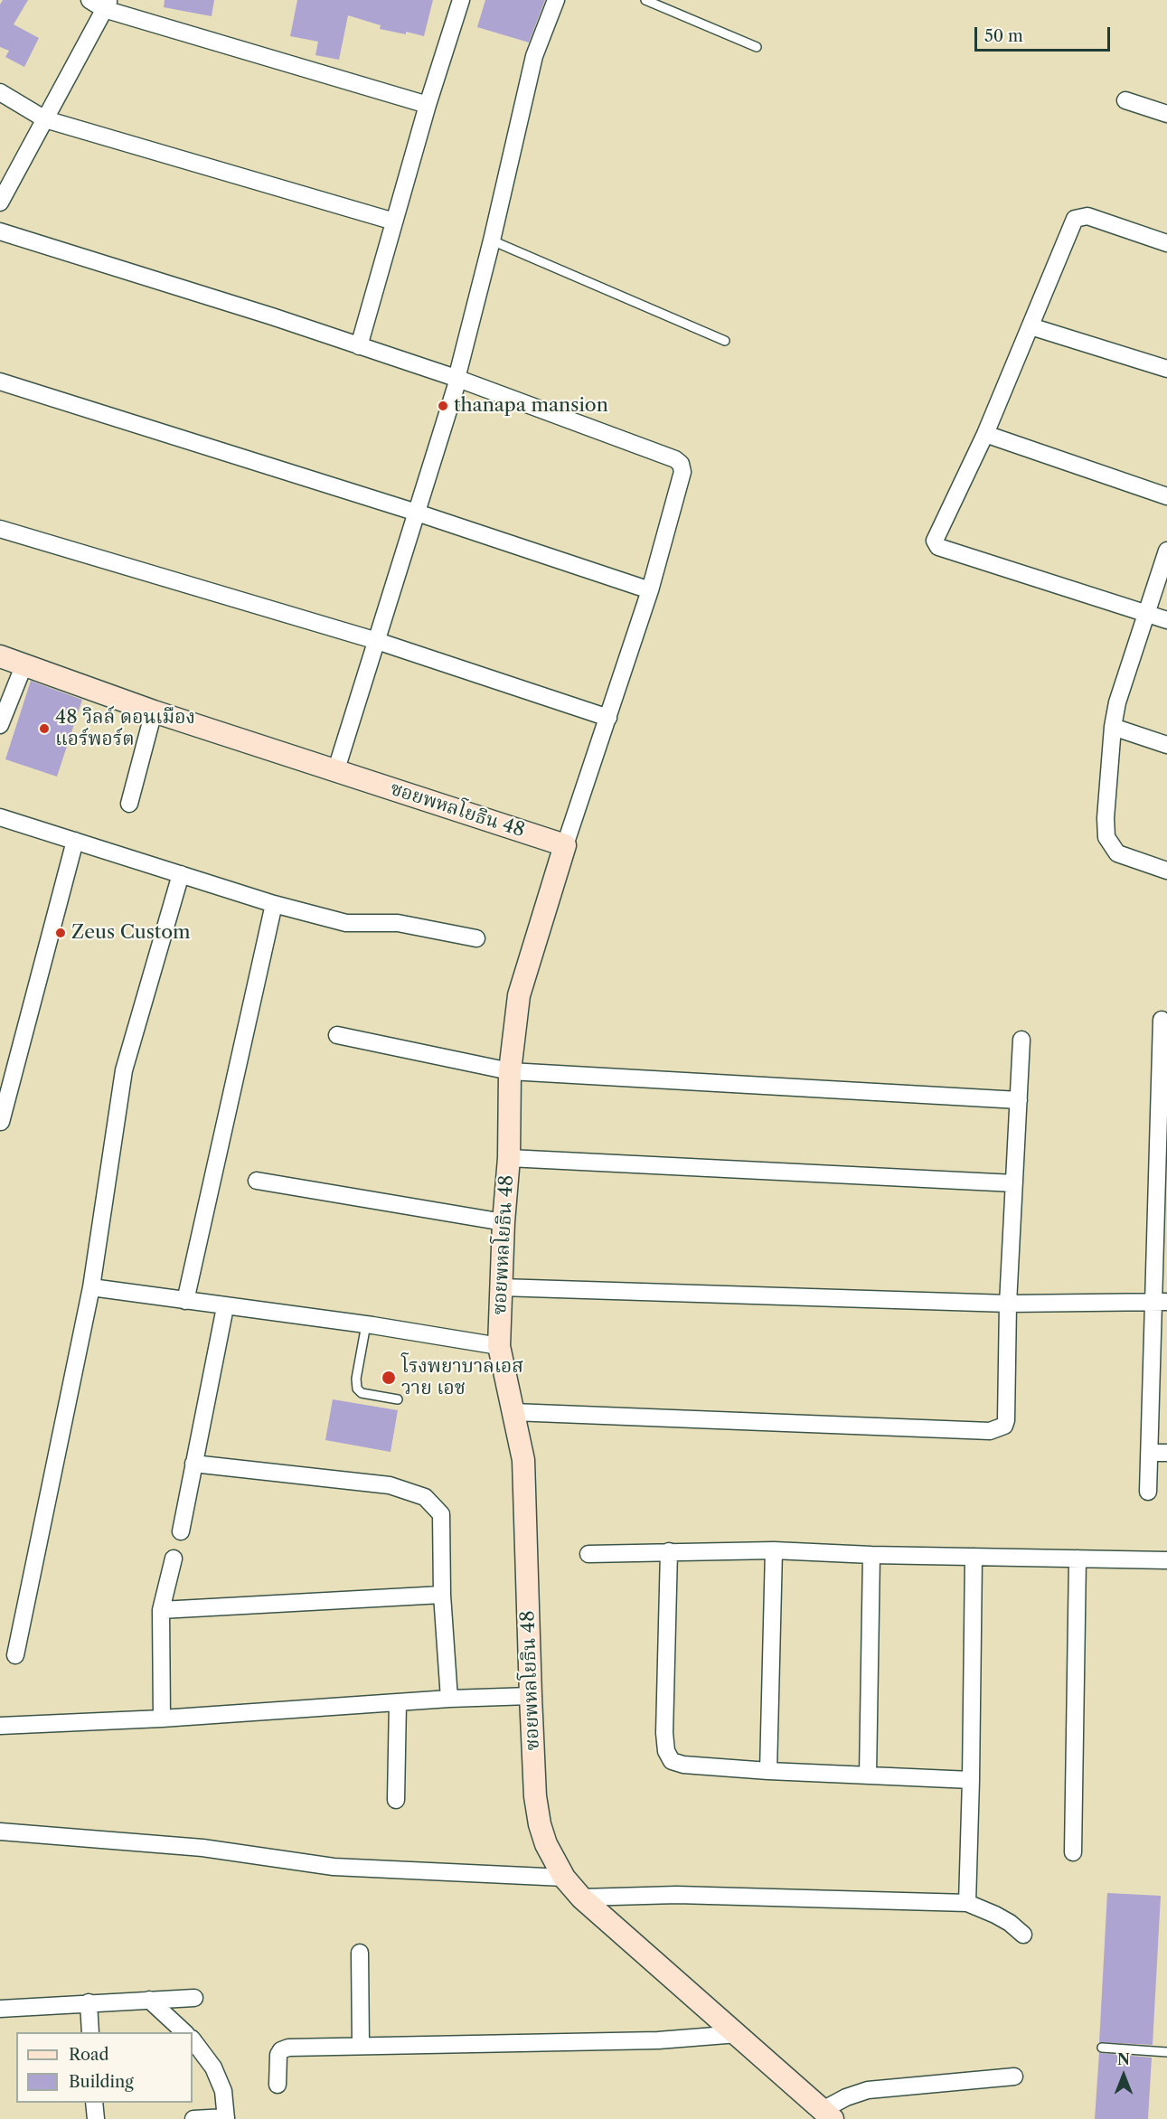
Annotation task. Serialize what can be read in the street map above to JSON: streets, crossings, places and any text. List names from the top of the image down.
{
  "streets": {
    "street": ["ซอยพหลโยธิน 48"]
  },
  "places": [
    "thanapa mansion",
    "48 วิลล์ ดอนเมือง แอร์พอร์ต",
    "Zeus Custom",
    "โรงพยาบาลเอส วาย เอช"
  ],
  "legend": ["Road", "Building"],
  "scale_bar": "50 m",
  "north": "top"
}
